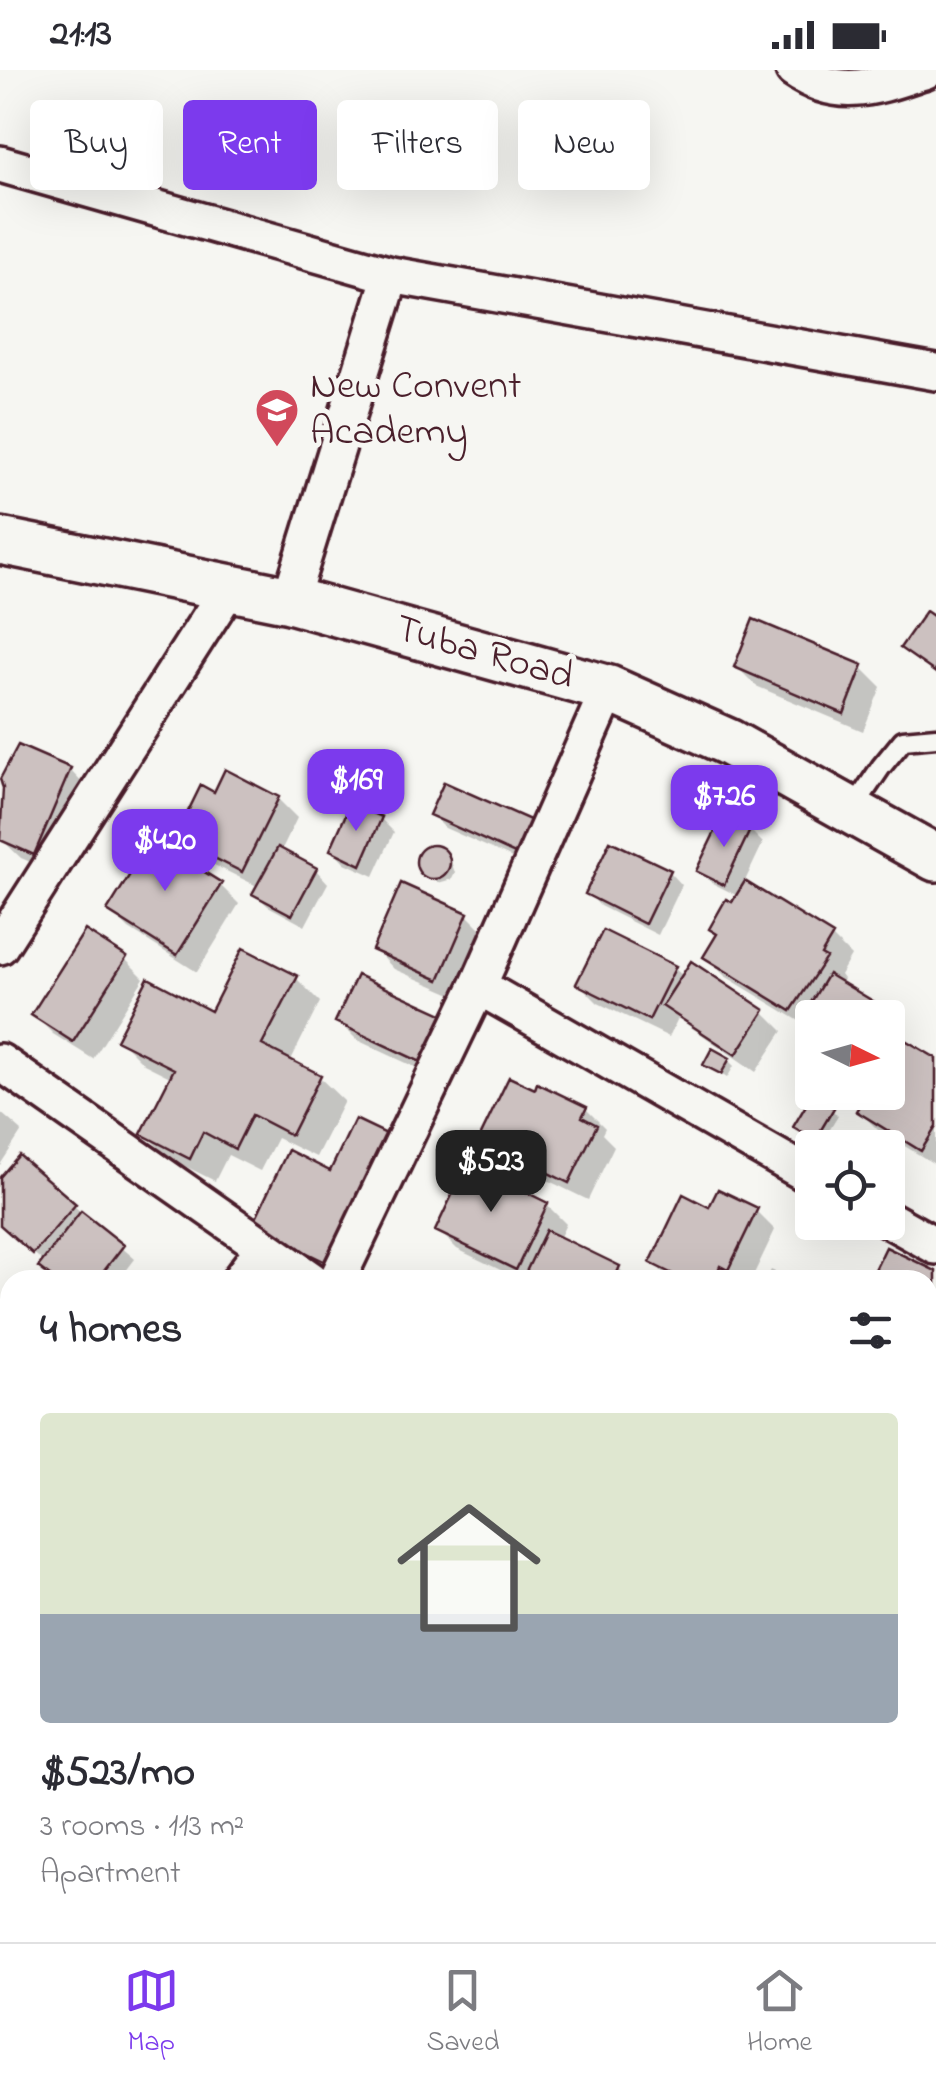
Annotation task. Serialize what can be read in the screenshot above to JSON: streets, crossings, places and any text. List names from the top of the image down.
{
  "streets": {
    "street": ["Tuba Road"]
  },
  "places": {
    "school or university": ["New Convent Academy"]
  },
  "north": "right",
  "page": {
    "status": "21:13",
    "chip": [
      "Buy",
      "Rent",
      "Filters",
      "New"
    ],
    "price": [
      "$169",
      "$726",
      "$420",
      "$523"
    ],
    "heading": "4 homes",
    "list": [
      {
        "name": "$523/mo",
        "note": "3 rooms · 113 m² · Apartment"
      }
    ],
    "tabs": ["Map", "Saved", "Home"]
  }
}
